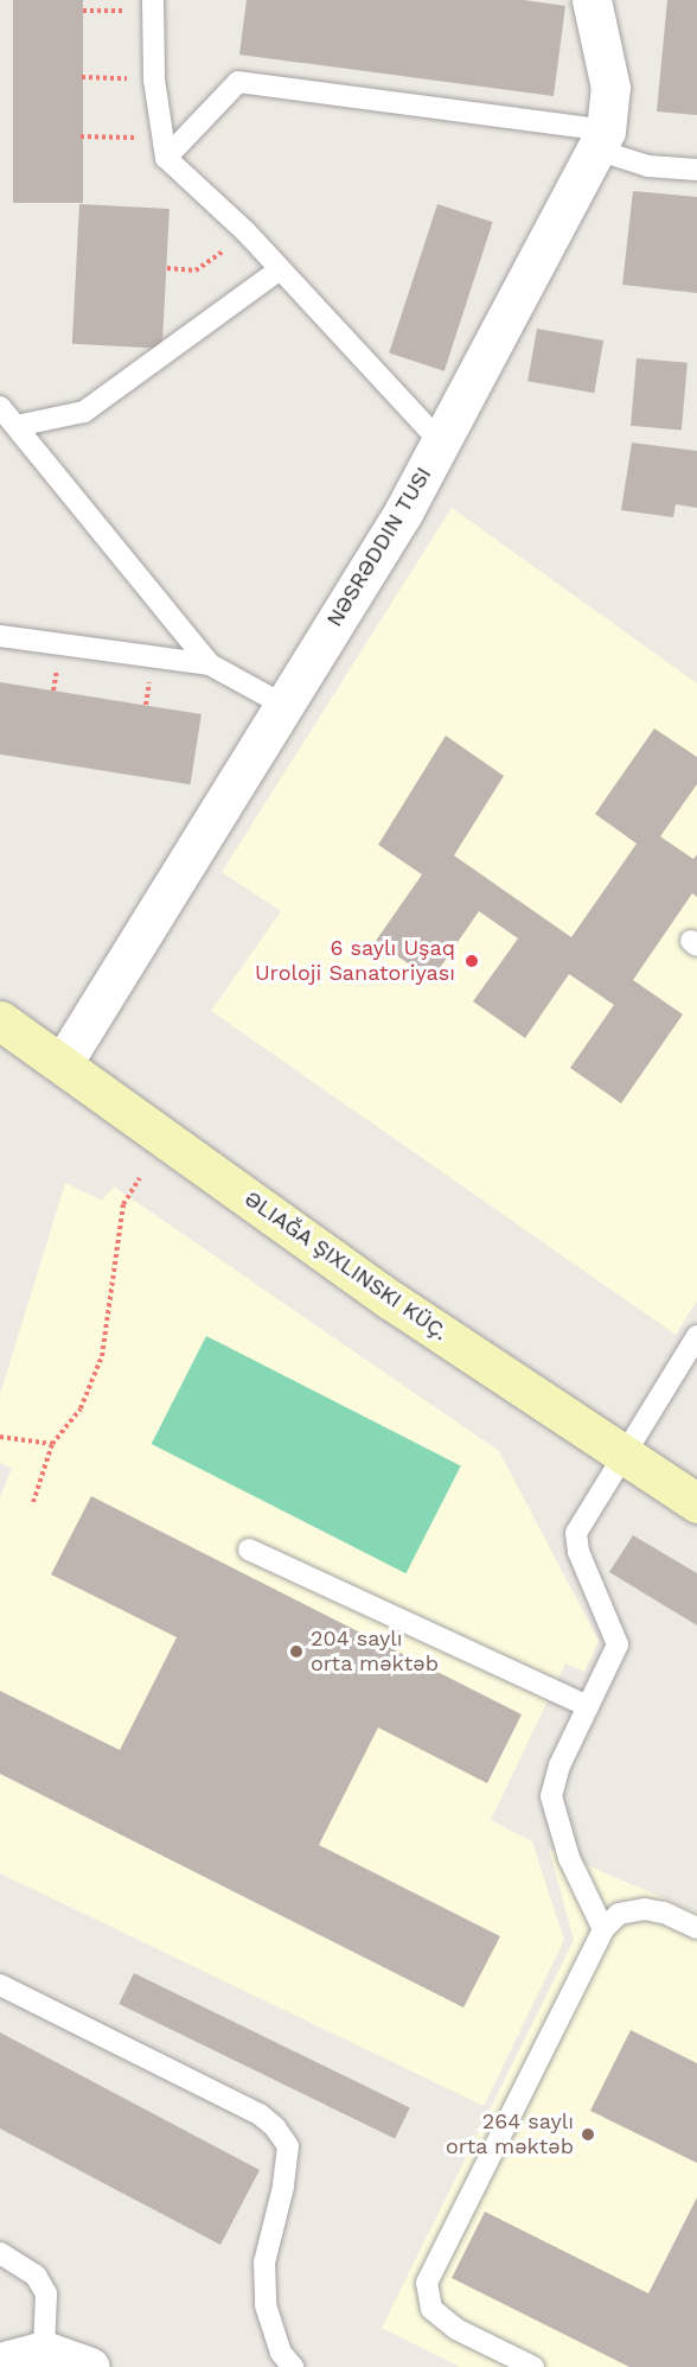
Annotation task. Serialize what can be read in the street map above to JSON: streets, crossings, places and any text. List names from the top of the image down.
{
  "streets": {
    "street": ["NƏSRƏDDIN TUSI"]
  },
  "places": ["6 saylı Uşaq Uroloji Sanatoriyası", "204 saylı orta məktəb", "264 saylı orta məktəb"]
}
